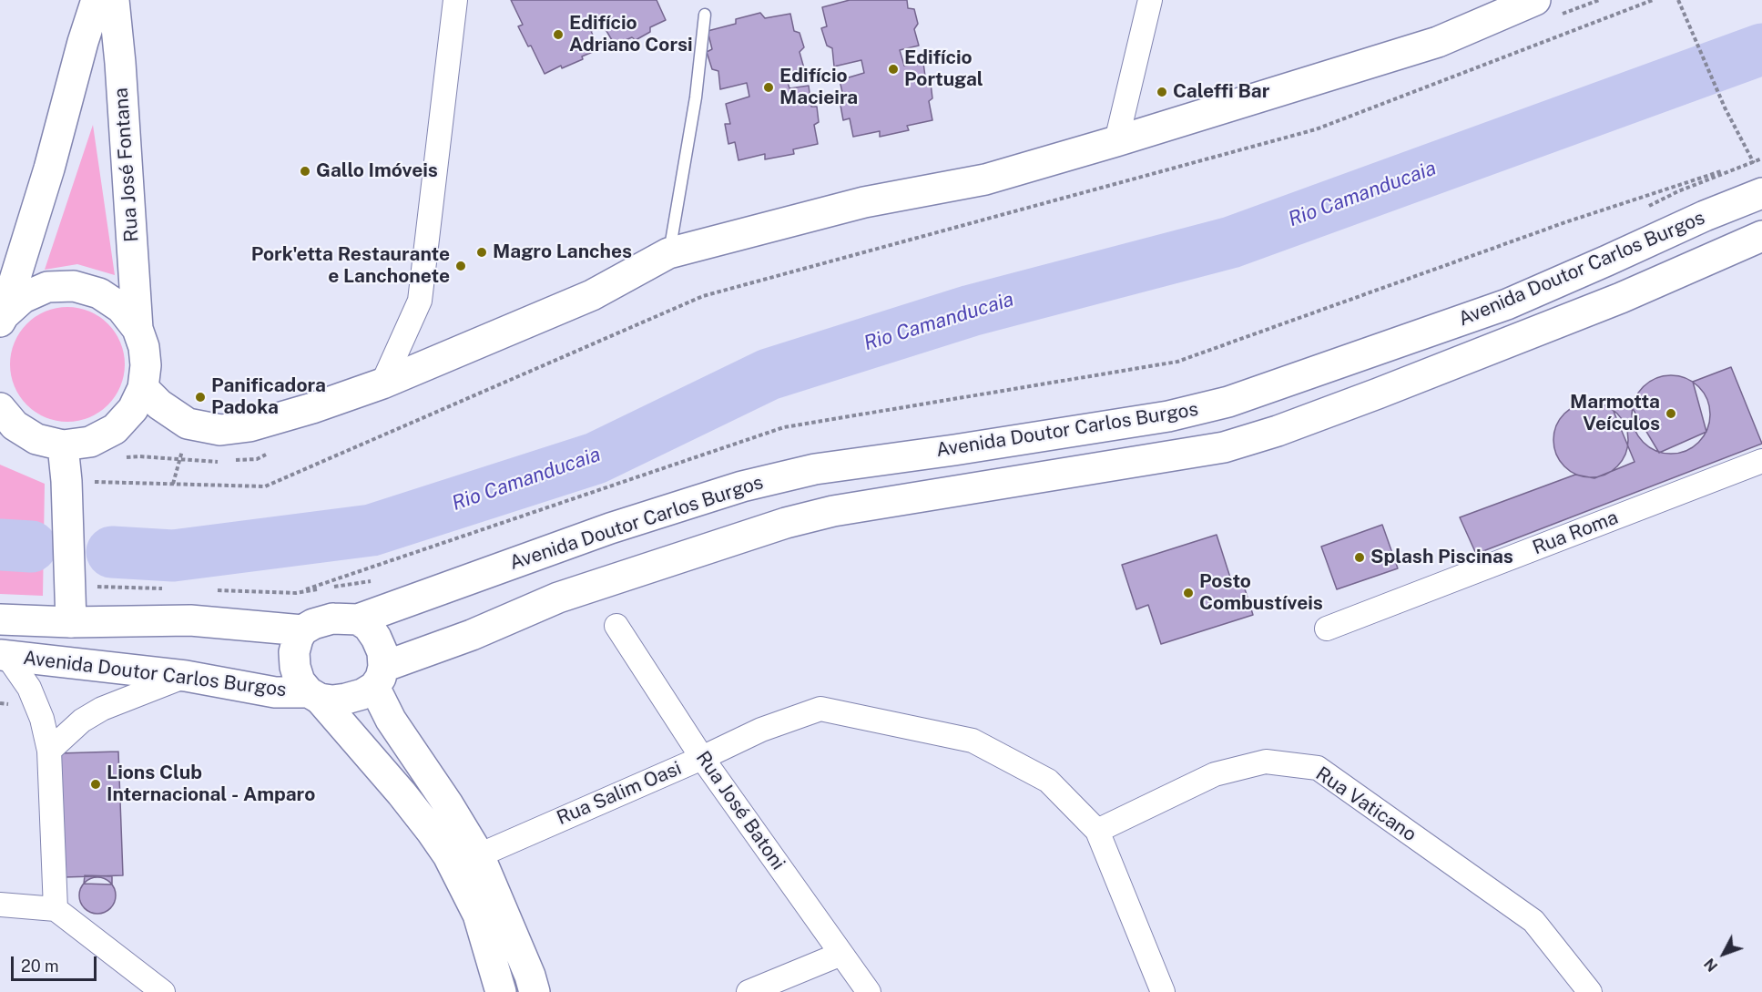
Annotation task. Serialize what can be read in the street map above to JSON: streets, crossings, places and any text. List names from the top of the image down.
{
  "streets": {
    "main road": ["Rua José Fontana", "Avenida Doutor Carlos Burgos"],
    "street": [
      "Rua Roma",
      "Rua Salim Oasi",
      "Rua Vaticano",
      "Rua José Batoni"
    ]
  },
  "crossings": [
    ["Rua Salim Oasi", "Rua Vaticano"],
    ["Rua Salim Oasi", "Rua José Batoni"]
  ],
  "water": ["Rio Camanducaia"],
  "places": [
    "Edifício Adriano Corsi",
    "Edifício Portugal",
    "Edifício Macieira",
    "Caleffi Bar",
    "Gallo Imóveis",
    "Magro Lanches",
    "Pork'etta Restaurante e Lanchonete",
    "Panificadora Padoka",
    "Marmotta Veículos",
    "Splash Piscinas",
    "Posto Combustíveis",
    "Lions Club Internacional - Amparo"
  ],
  "scale_bar": "20 m",
  "north": "bottom left"
}
